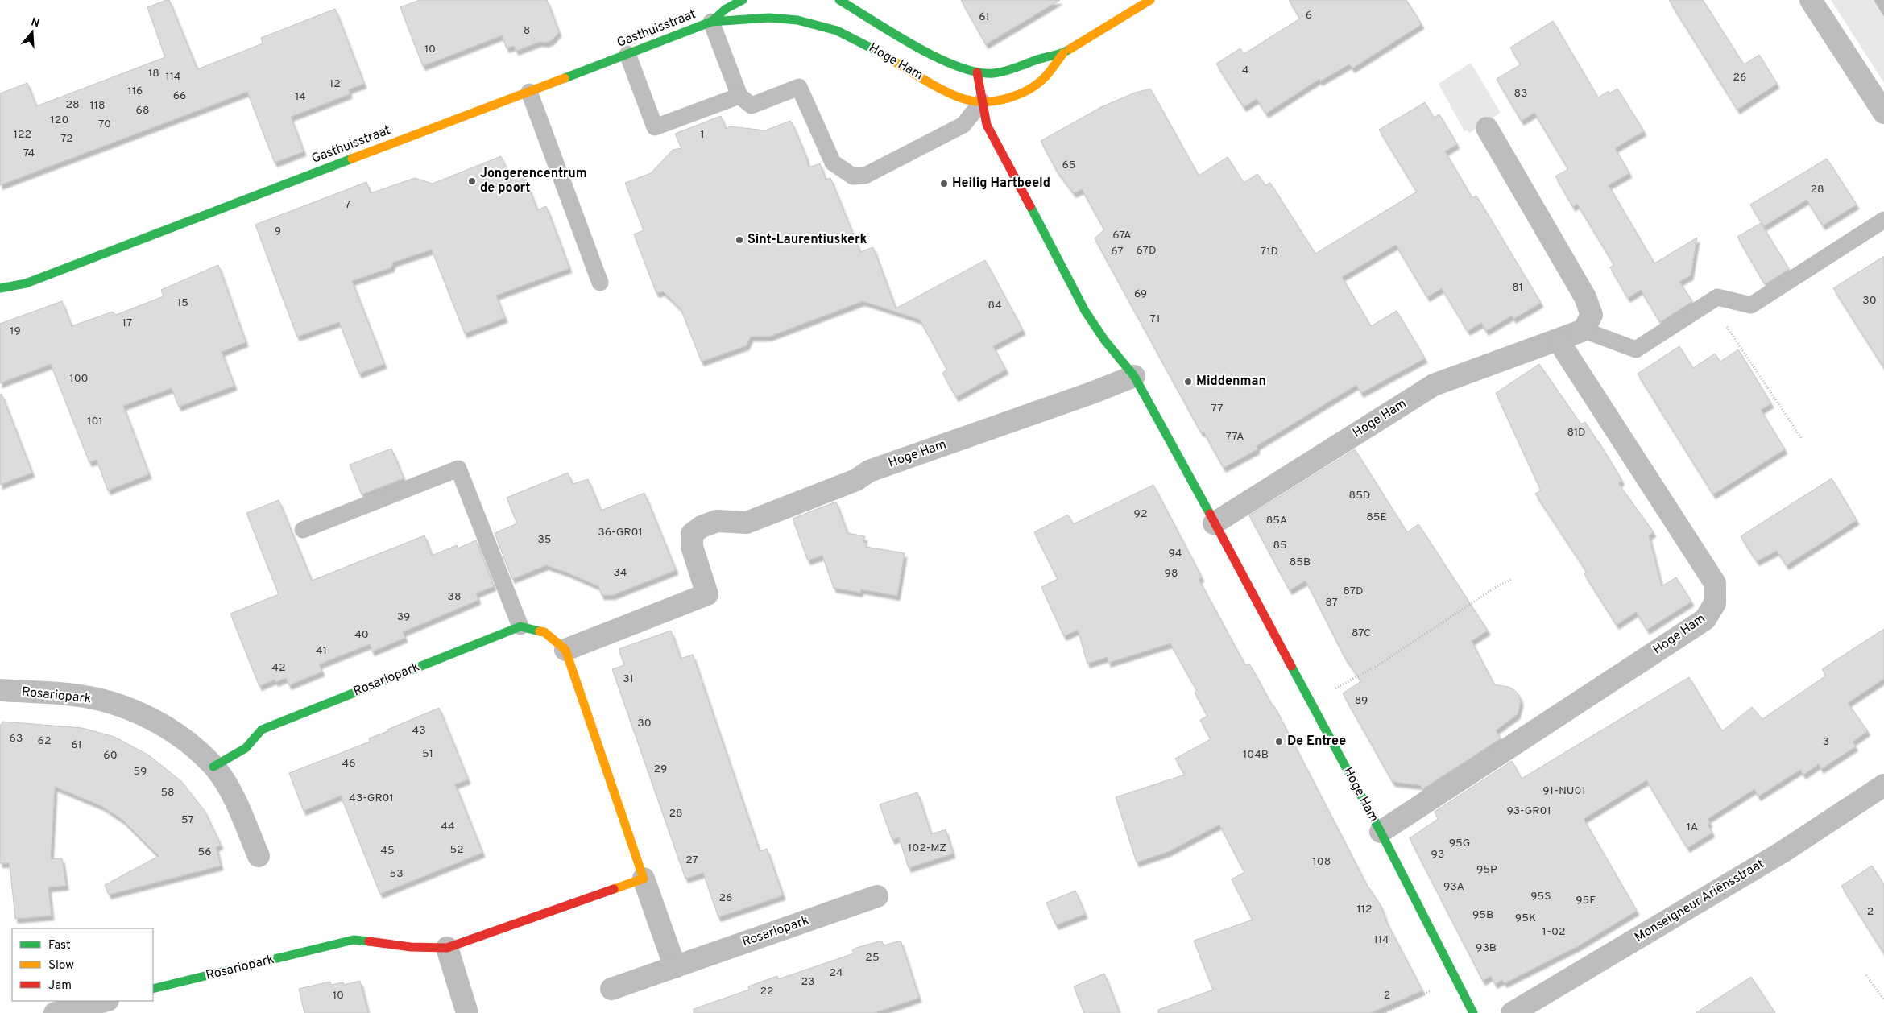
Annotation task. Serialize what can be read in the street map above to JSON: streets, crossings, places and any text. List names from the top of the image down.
{
  "streets": {
    "street": [
      "Gasthuisstraat",
      "Hoge Ham",
      "Rosariopark",
      "Monseigneur Ariënsstraat"
    ]
  },
  "crossings": [
    ["Gasthuisstraat", "Hoge Ham"]
  ],
  "places": [
    "Jongerencentrum de poort",
    "Heilig Hartbeeld",
    "Sint-Laurentiuskerk",
    "Middenman",
    "De Entree"
  ],
  "house_numbers": [
    "6",
    "61",
    "8",
    "10",
    "4",
    "18",
    "114",
    "26",
    "12",
    "116",
    "83",
    "66",
    "14",
    "28",
    "118",
    "68",
    "120",
    "70",
    "122",
    "1",
    "72",
    "74",
    "65",
    "28",
    "7",
    "9",
    "67A",
    "67D",
    "67",
    "71D",
    "81",
    "69",
    "30",
    "15",
    "84",
    "71",
    "17",
    "19",
    "100",
    "77",
    "101",
    "81D",
    "77A",
    "85D",
    "92",
    "85E",
    "85A",
    "36-GR01",
    "35",
    "85",
    "94",
    "85B",
    "34",
    "98",
    "87D",
    "38",
    "87",
    "39",
    "87C",
    "40",
    "41",
    "42",
    "31",
    "89",
    "30",
    "43",
    "63",
    "62",
    "3",
    "61",
    "51",
    "104B",
    "60",
    "46",
    "29",
    "59",
    "91-NU01",
    "58",
    "43-GR01",
    "93-GR01",
    "28",
    "57",
    "44",
    "1A",
    "95G",
    "102-MZ",
    "52",
    "45",
    "56",
    "93",
    "27",
    "108",
    "95P",
    "53",
    "93A",
    "95S",
    "26",
    "95E",
    "112",
    "2",
    "95B",
    "95K",
    "1-02",
    "114",
    "93B",
    "25",
    "24",
    "23",
    "22",
    "10",
    "2"
  ],
  "legend": ["Fast", "Slow", "Jam"],
  "north": "top"
}
